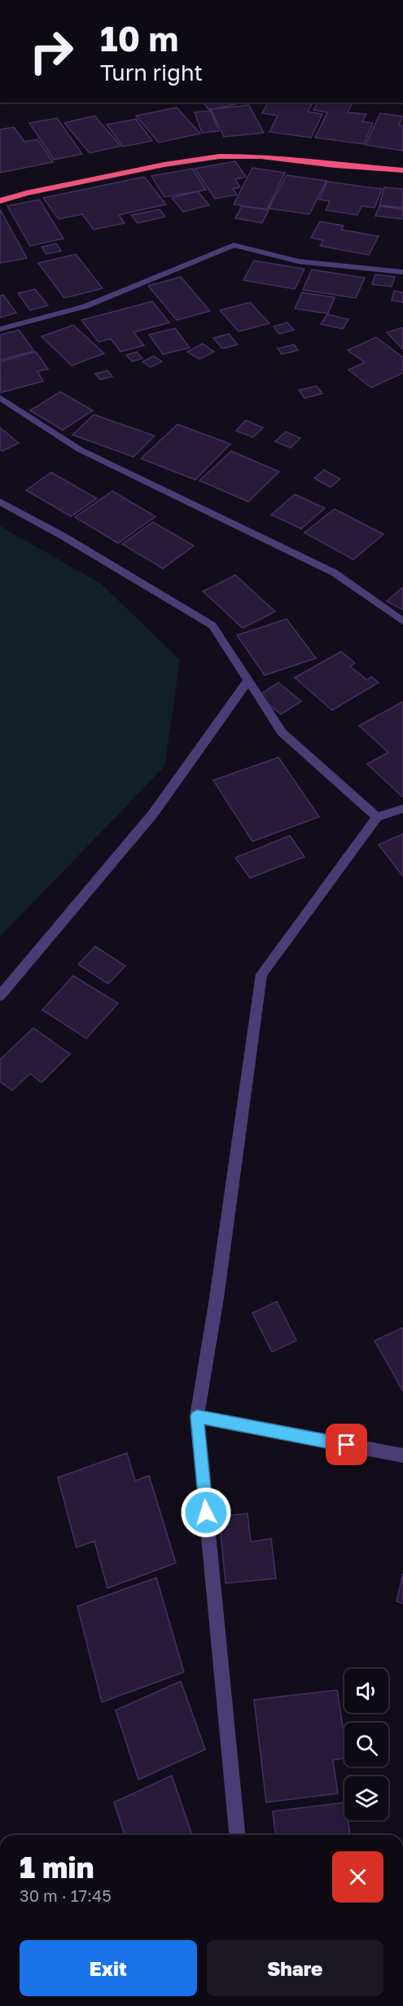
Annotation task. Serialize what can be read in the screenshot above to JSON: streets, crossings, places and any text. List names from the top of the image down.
{
  "page": {
    "turn": ["10 m", "Turn right"],
    "heading": ["1 min", "30 m · 17:45"],
    "buttons": ["Exit", "Share"]
  }
}
